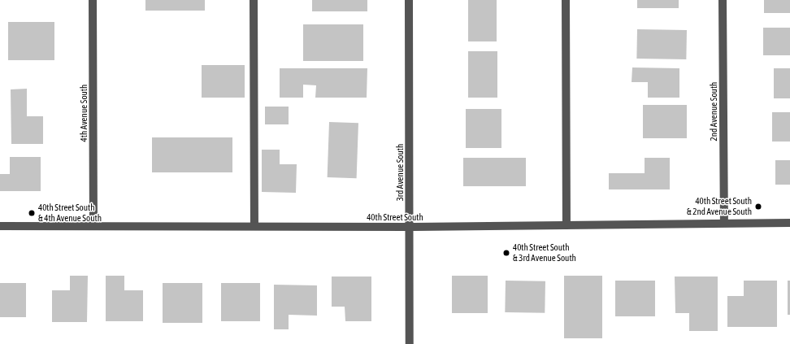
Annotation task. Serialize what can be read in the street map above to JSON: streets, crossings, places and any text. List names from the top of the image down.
{
  "streets": {
    "street": [
      "2nd Avenue South",
      "4th Avenue South",
      "3rd Avenue South",
      "40th Street South"
    ]
  },
  "crossings": [
    ["2nd Avenue South", "40th Street South"],
    ["4th Avenue South", "40th Street South"],
    ["3rd Avenue South", "40th Street South"]
  ],
  "places": ["40th Street South & 2nd Avenue South", "40th Street South & 4th Avenue South", "40th Street South & 3rd Avenue South"]
}
